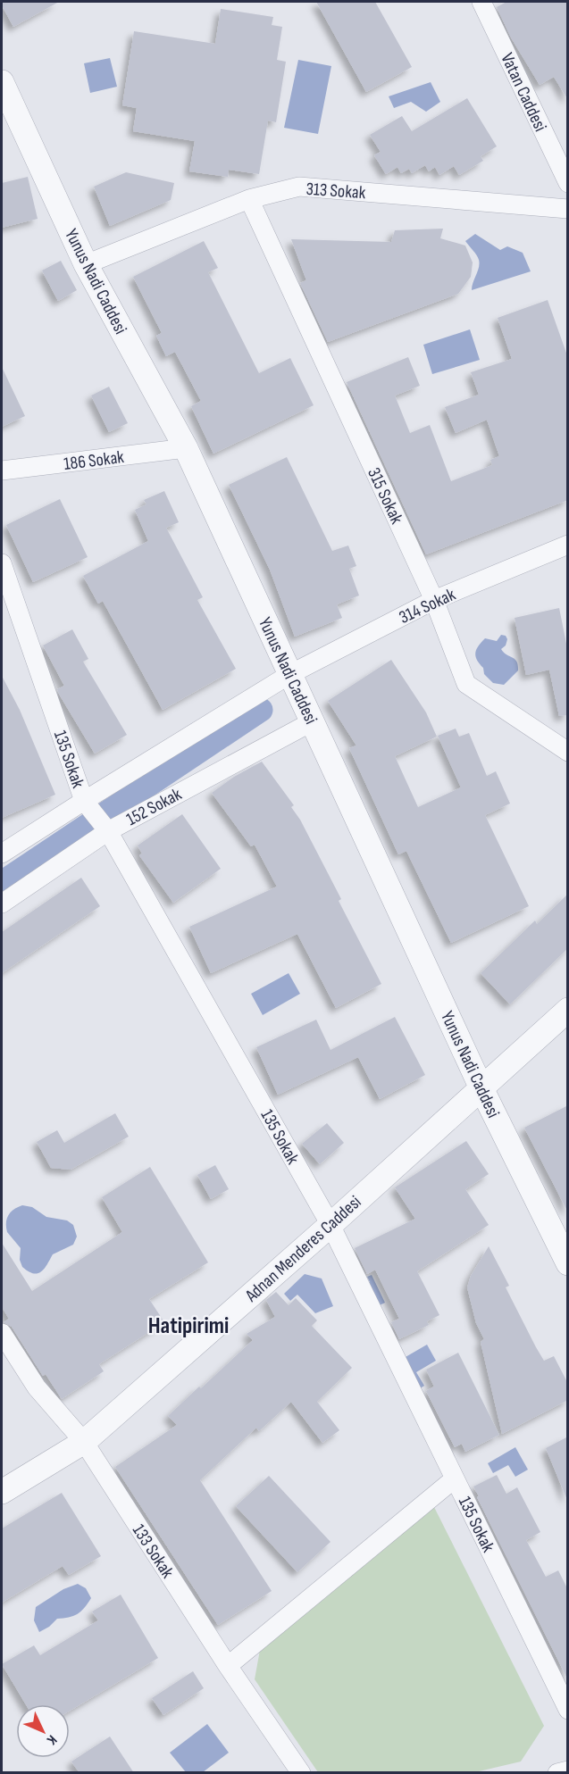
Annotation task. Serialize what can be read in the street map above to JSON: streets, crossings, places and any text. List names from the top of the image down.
{
  "streets": {
    "street": [
      "Vatan Caddesi",
      "313 Sokak",
      "Yunus Nadi Caddesi",
      "186 Sokak",
      "315 Sokak",
      "314 Sokak",
      "135 Sokak",
      "152 Sokak",
      "Adnan Menderes Caddesi",
      "133 Sokak"
    ]
  },
  "crossings": [
    ["313 Sokak", "Yunus Nadi Caddesi"],
    ["313 Sokak", "315 Sokak"],
    ["Yunus Nadi Caddesi", "186 Sokak"],
    ["Yunus Nadi Caddesi", "314 Sokak"],
    ["Yunus Nadi Caddesi", "152 Sokak"],
    ["Yunus Nadi Caddesi", "Adnan Menderes Caddesi"],
    ["315 Sokak", "314 Sokak"],
    ["314 Sokak", "152 Sokak"],
    ["135 Sokak", "152 Sokak"],
    ["135 Sokak", "Adnan Menderes Caddesi"],
    ["Adnan Menderes Caddesi", "133 Sokak"]
  ],
  "districts": ["Hatipirimi"],
  "north": "bottom right"
}
